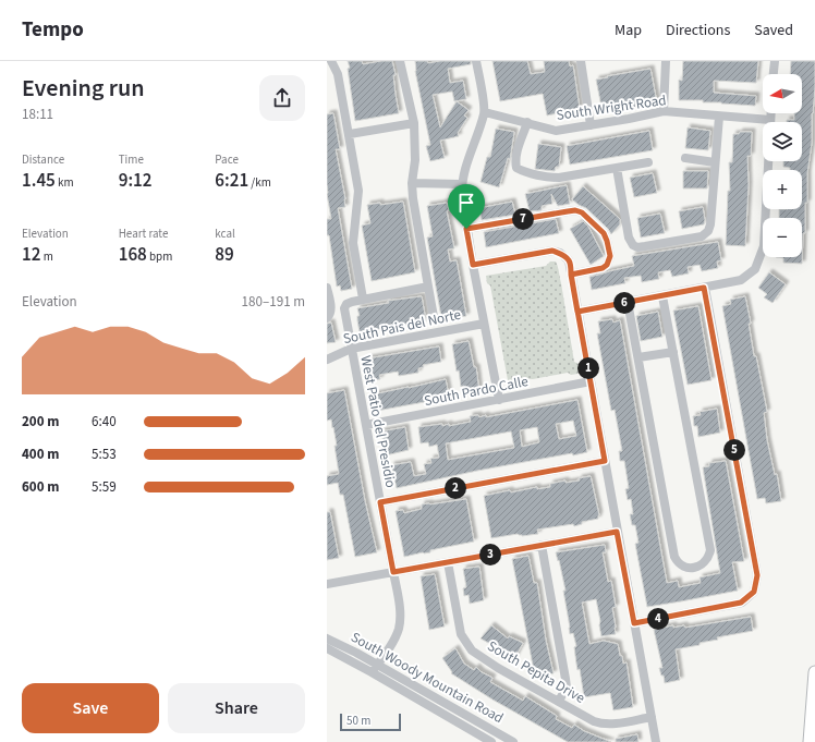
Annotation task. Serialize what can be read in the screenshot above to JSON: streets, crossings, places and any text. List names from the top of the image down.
{
  "streets": {
    "street": [
      "South Wright Road",
      "South Pais del Norte",
      "South Pardo Calle",
      "West Patio del Presidio",
      "South Pepita Drive",
      "South Woody Mountain Road"
    ]
  },
  "crossings": [
    ["South Pais del Norte", "West Patio del Presidio"],
    ["South Pardo Calle", "West Patio del Presidio"],
    ["West Patio del Presidio", "South Woody Mountain Road"]
  ],
  "scale_bar": "50 m",
  "north": "left",
  "page": {
    "header": "Tempo",
    "nav": ["Map", "Directions", "Saved"],
    "heading": ["Evening run", "18:11"],
    "map_buttons": ["+", "−"],
    "stats": [
      ["Distance", "1.45 km"],
      ["Time", "9:12"],
      ["Pace", "6:21 /km"],
      ["Elevation", "12 m"],
      ["Heart rate", "168 bpm"],
      ["kcal", "89"]
    ],
    "pins": [
      "7",
      "6",
      "1",
      "5",
      "2",
      "3",
      "4"
    ],
    "chart": ["Elevation", "180–191 m"],
    "list": [
      {
        "name": "200 m",
        "note": "6:40"
      },
      {
        "name": "400 m",
        "note": "5:53"
      },
      {
        "name": "600 m",
        "note": "5:59"
      }
    ],
    "buttons": ["Save", "Share"],
    "scale": "50 m"
  }
}
